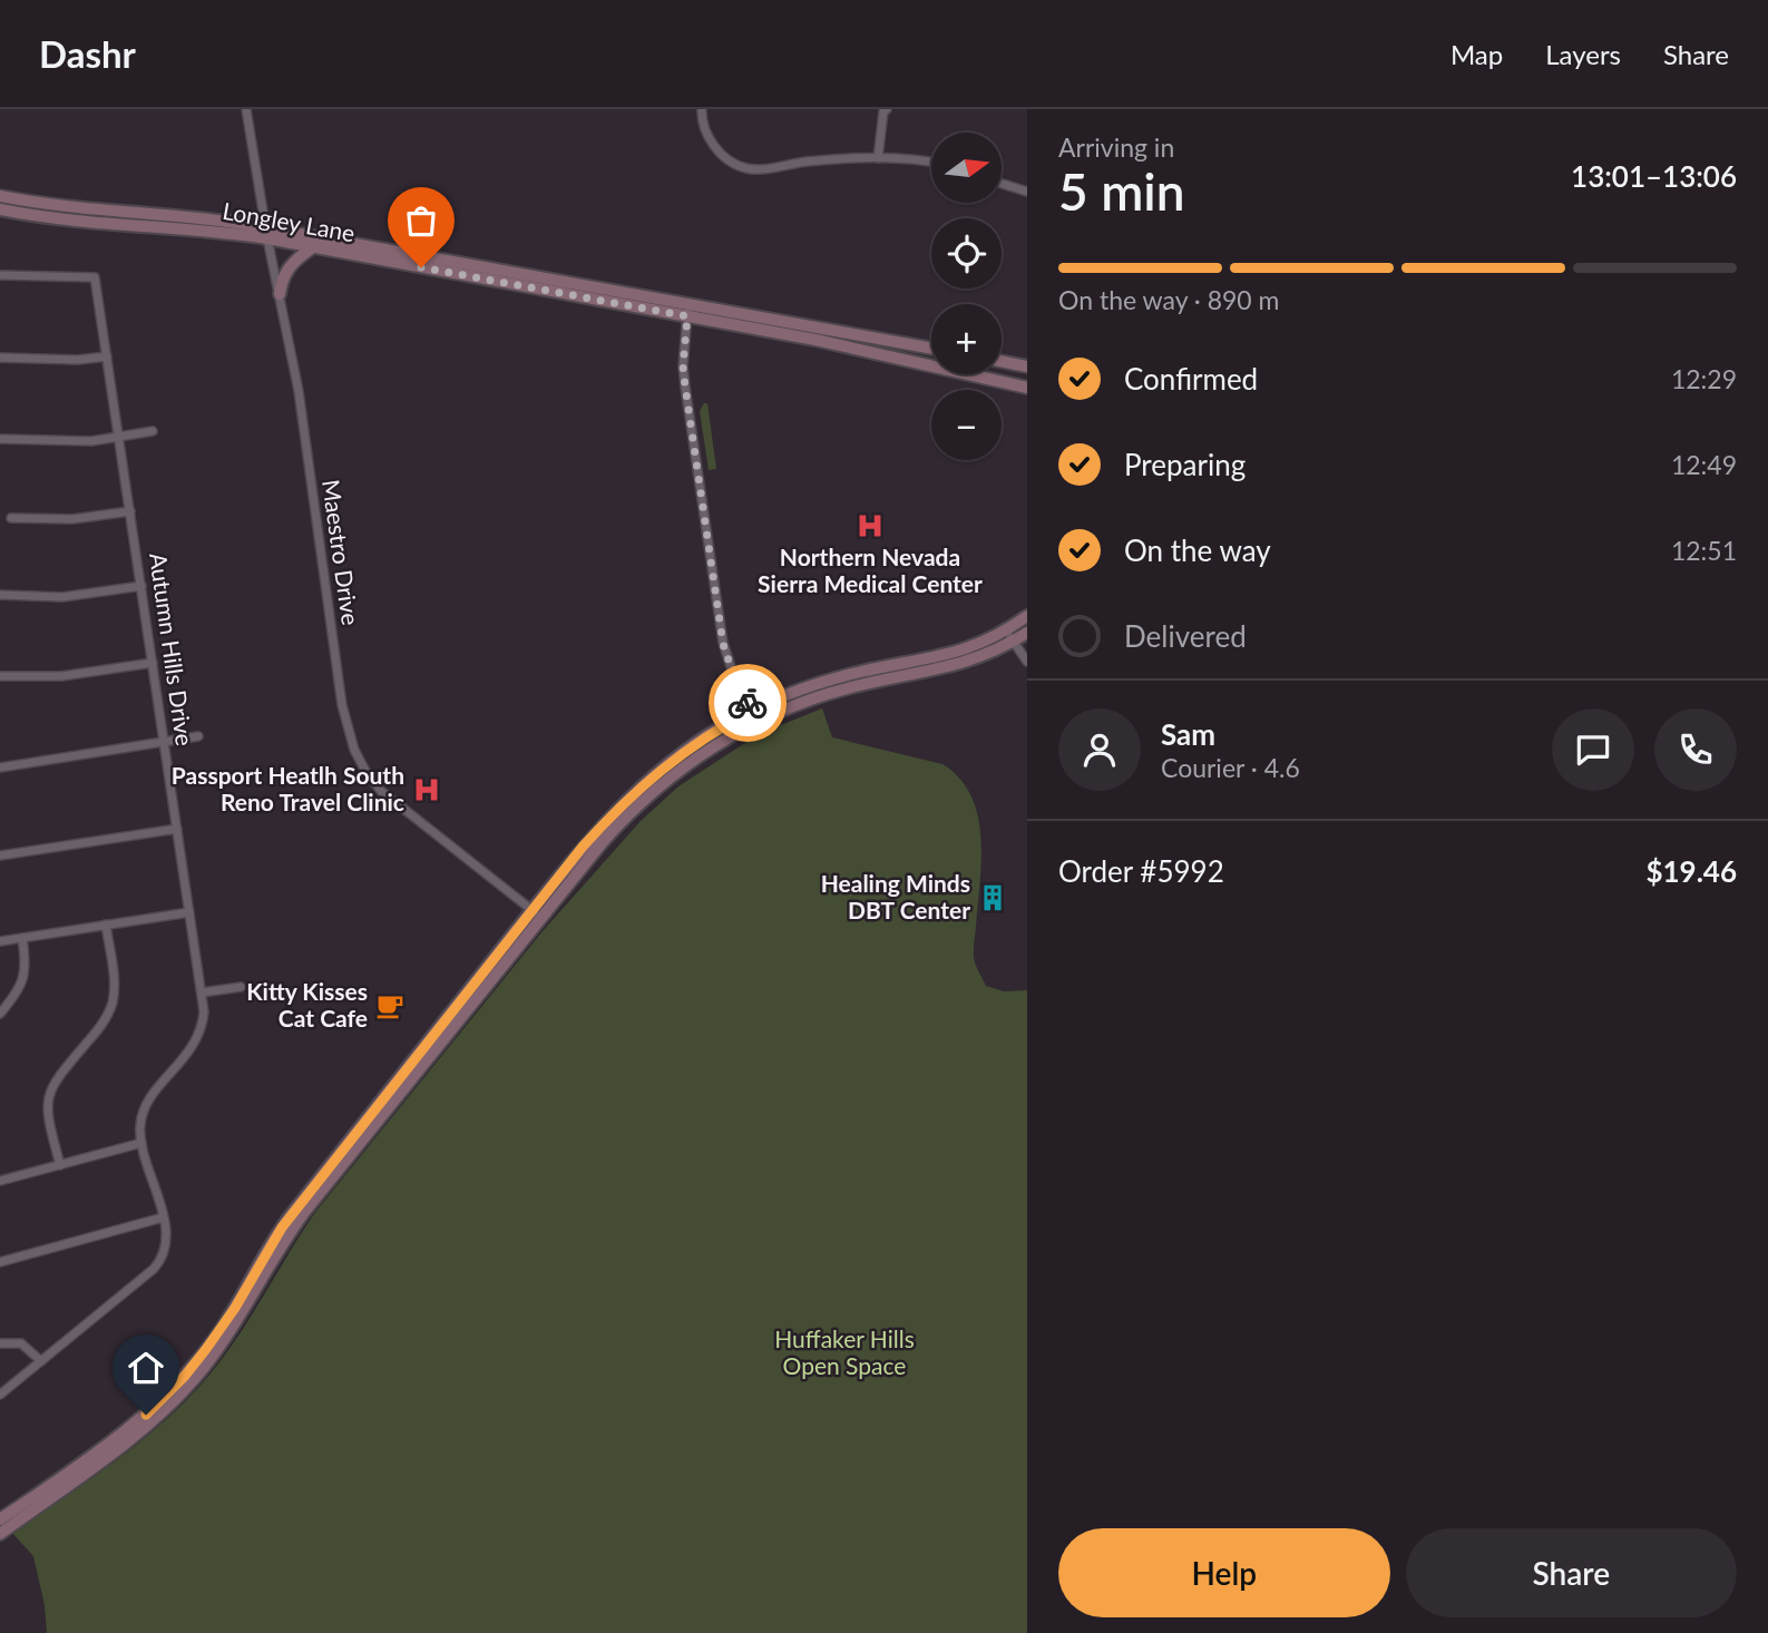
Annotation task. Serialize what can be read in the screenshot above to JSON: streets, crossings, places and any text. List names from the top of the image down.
{
  "streets": {
    "main road": ["Longley Lane"],
    "street": ["Maestro Drive", "Autumn Hills Drive"]
  },
  "crossings": [
    ["Longley Lane", "Maestro Drive"]
  ],
  "parks": ["Huffaker Hills Open Space"],
  "places": {
    "hospital": ["Northern Nevada Sierra Medical Center", "Passport Heatlh South Reno Travel Clinic"],
    "building": ["Healing Minds DBT Center"],
    "cafe": ["Kitty Kisses Cat Cafe"]
  },
  "north": "right",
  "page": {
    "header": "Dashr",
    "nav": ["Map", "Layers", "Share"],
    "heading": ["5 min", "Arriving in", "13:01–13:06"],
    "panel": [
      "Sam",
      "Courier · 4.6",
      "Order #5992",
      "$19.46"
    ],
    "map_buttons": ["+", "−"],
    "bar": "On the way · 890 m",
    "list": [
      ["Confirmed", "12:29"],
      ["Preparing", "12:49"],
      ["On the way", "12:51"],
      "Delivered"
    ],
    "buttons": ["Help", "Share"]
  }
}
